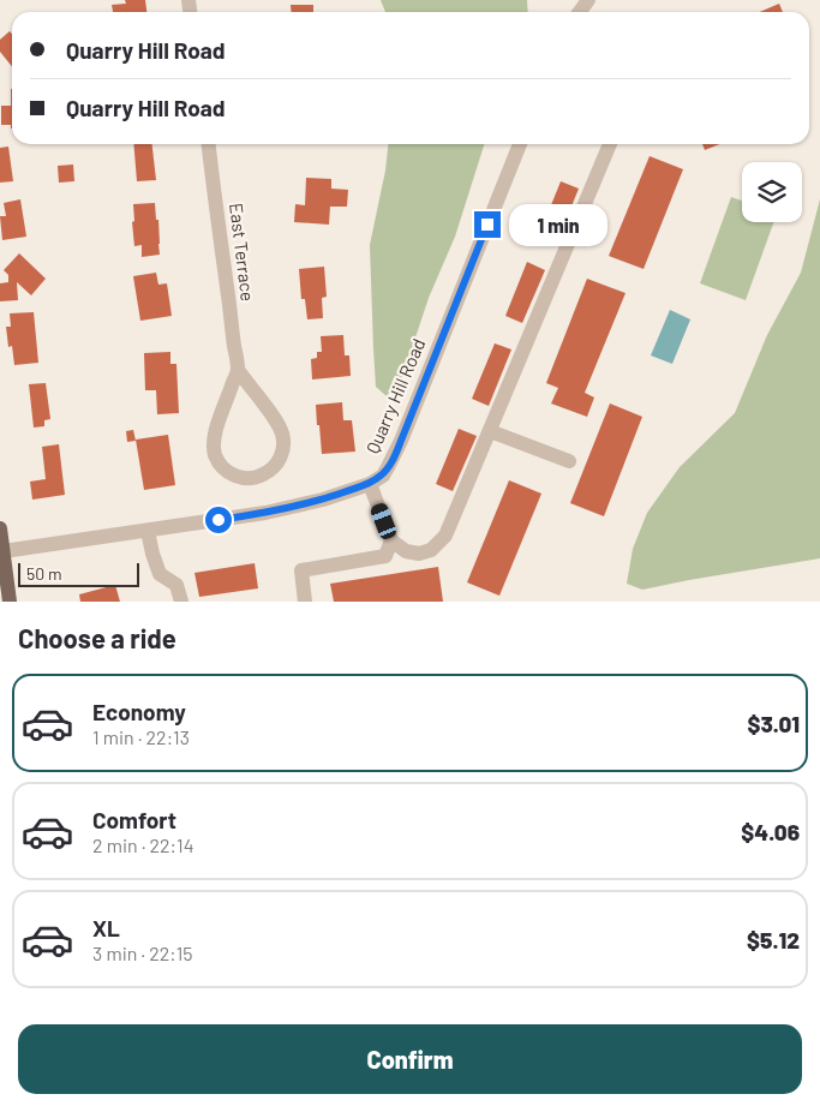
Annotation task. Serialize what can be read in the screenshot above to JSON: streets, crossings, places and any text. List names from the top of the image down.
{
  "streets": {
    "street": ["East Terrace", "Quarry Hill Road"]
  },
  "scale_bar": "50 m",
  "page": {
    "banner": ["Quarry Hill Road", "Quarry Hill Road"],
    "bubble": "1 min",
    "scale": "50 m",
    "heading": "Choose a ride",
    "list": [
      {
        "name": "Economy",
        "note": "1 min · 22:13",
        "value": "$3.01"
      },
      {
        "name": "Comfort",
        "note": "2 min · 22:14",
        "value": "$4.06"
      },
      {
        "name": "XL",
        "note": "3 min · 22:15",
        "value": "$5.12"
      }
    ],
    "buttons": "Confirm"
  }
}
